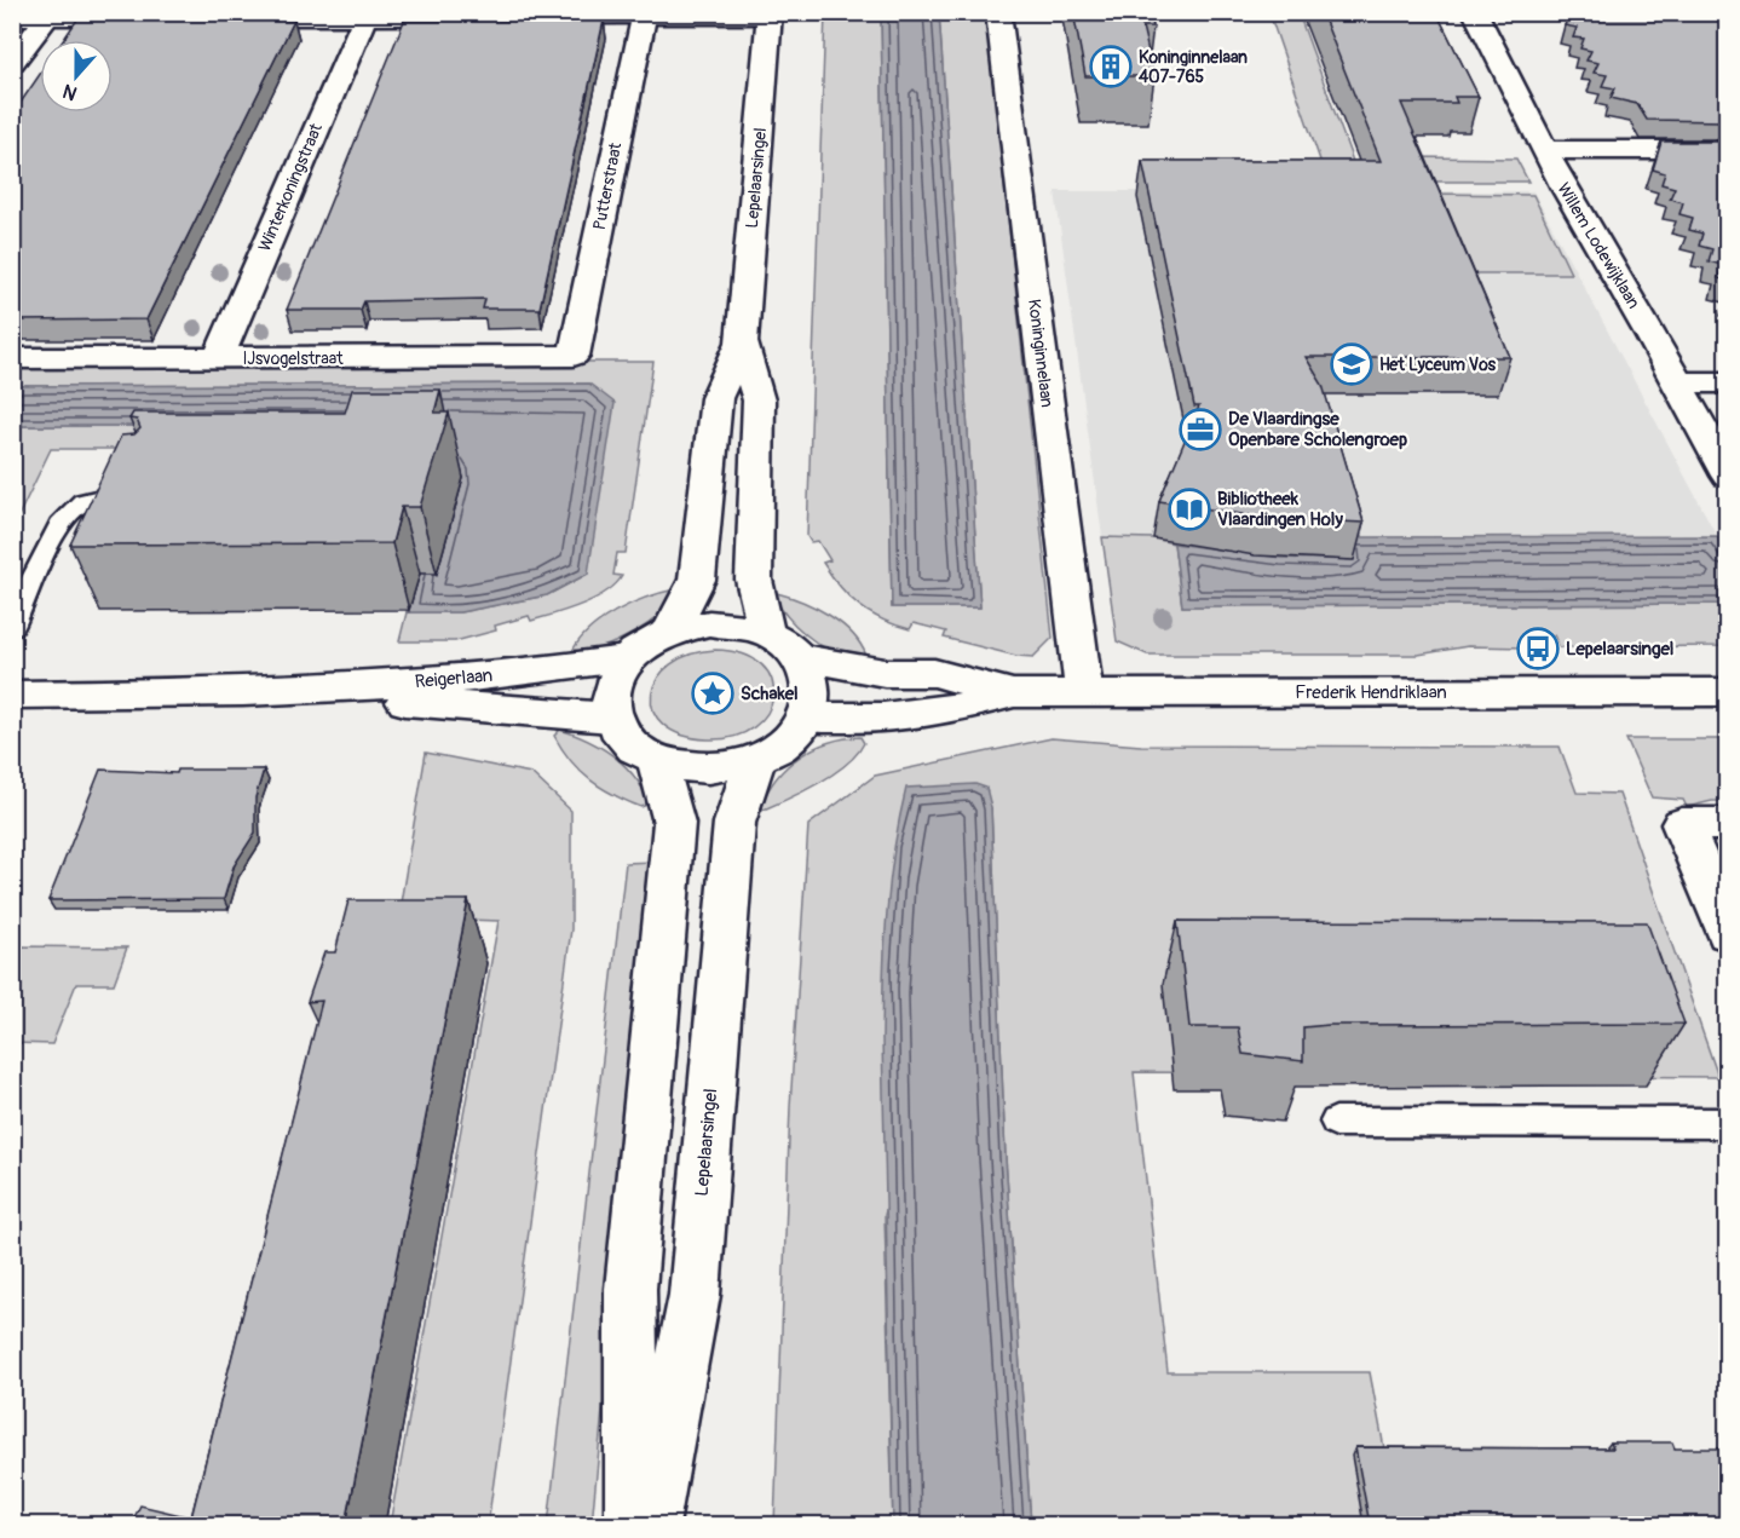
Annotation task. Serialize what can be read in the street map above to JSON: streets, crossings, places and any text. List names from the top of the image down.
{
  "streets": {
    "street": [
      "Lepelaarsingel",
      "Putterstraat",
      "Winterkoningstraat",
      "Willem Lodewijklaan",
      "Koninginnelaan",
      "IJsvogelstraat",
      "Reigerlaan",
      "Frederik Hendriklaan"
    ]
  },
  "crossings": [
    ["Lepelaarsingel", "Reigerlaan"],
    ["Lepelaarsingel", "Frederik Hendriklaan"],
    ["Putterstraat", "IJsvogelstraat"],
    ["Winterkoningstraat", "IJsvogelstraat"],
    ["Koninginnelaan", "Frederik Hendriklaan"],
    ["Reigerlaan", "Frederik Hendriklaan"]
  ],
  "places": {
    "building": ["Koninginnelaan 407-765"],
    "school or university": ["Het Lyceum Vos"],
    "office": ["De Vlaardingse Openbare Scholengroep"],
    "library": ["Bibliotheek Vlaardingen Holy"],
    "bus stop": ["Lepelaarsingel"],
    "place": ["Schakel"]
  },
  "north": "bottom"
}
